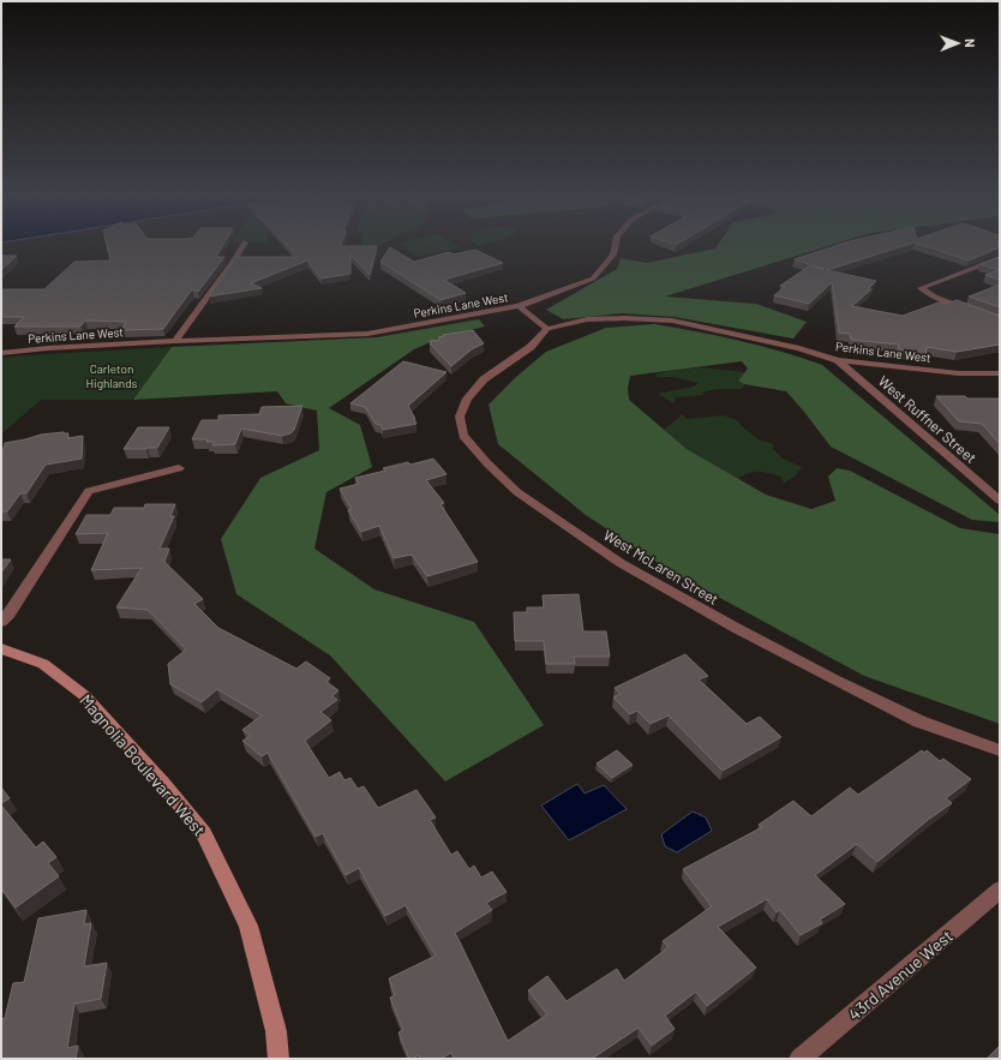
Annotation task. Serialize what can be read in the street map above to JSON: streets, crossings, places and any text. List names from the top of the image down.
{
  "streets": {
    "street": [
      "Perkins Lane West",
      "West Ruffner Street",
      "West McLaren Street",
      "Magnolia Boulevard West",
      "43rd Avenue West"
    ]
  },
  "crossings": [
    ["Perkins Lane West", "West Ruffner Street"],
    ["Perkins Lane West", "West McLaren Street"]
  ],
  "parks": ["Carleton Highlands"],
  "north": "right"
}
